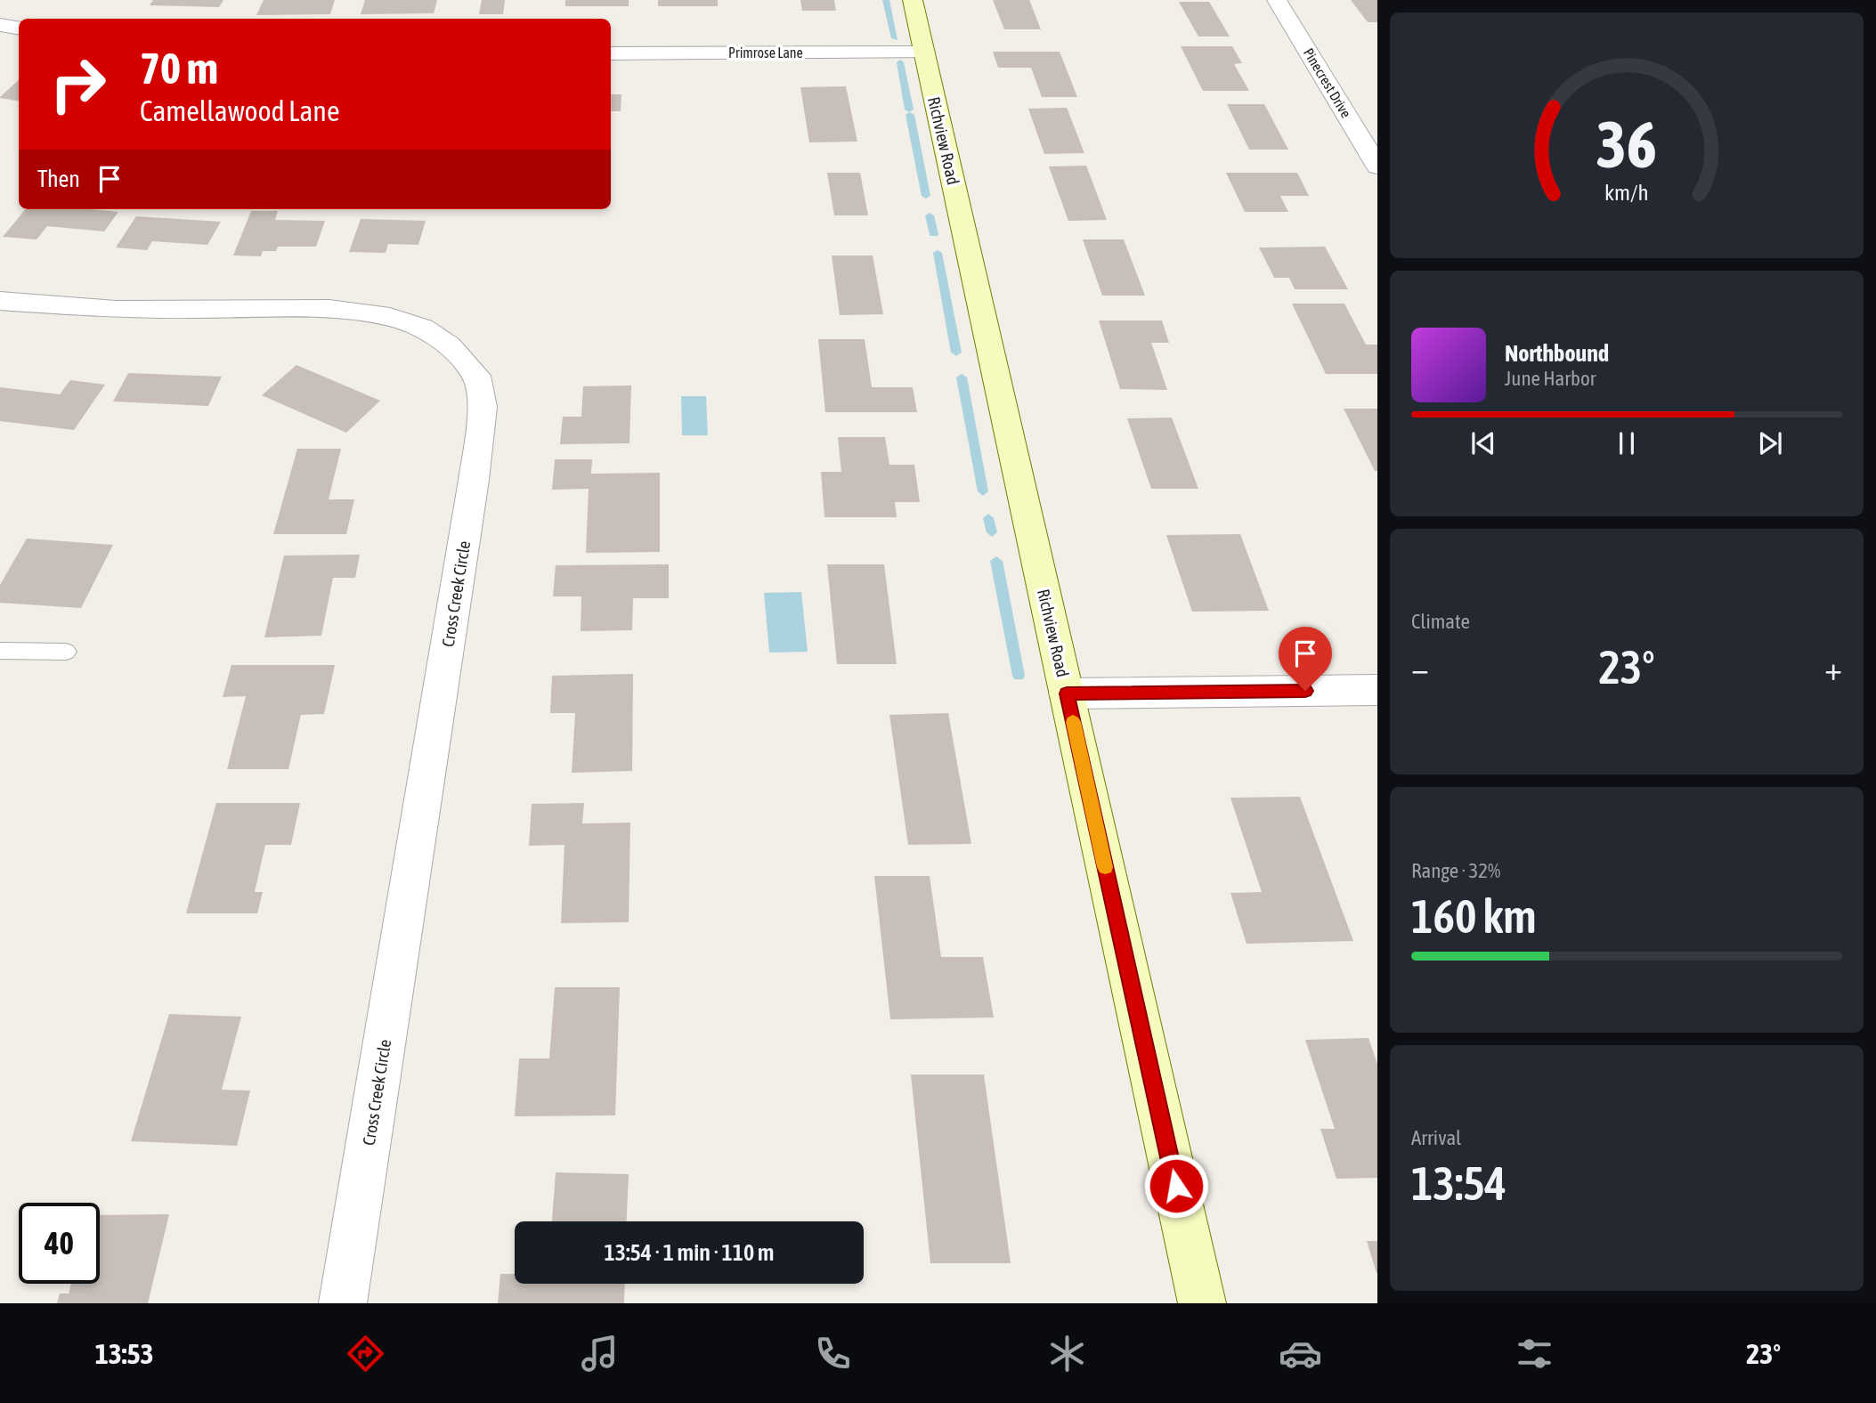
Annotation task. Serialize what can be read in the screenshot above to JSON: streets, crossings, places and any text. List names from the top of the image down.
{
  "streets": {
    "street": [
      "Primrose Lane",
      "Pinecrest Drive",
      "Richview Road",
      "Cross Creek Circle"
    ]
  },
  "crossings": [
    ["Primrose Lane", "Richview Road"]
  ],
  "page": {
    "turn": ["70 m", "Camellawood Lane"],
    "then": "Then",
    "song": ["Northbound", "June Harbor"],
    "tile": [
      "Climate",
      ["Range · 32%", "160 km"],
      ["Arrival", "13:54"]
    ],
    "heat": ["−", "23°", "+"],
    "limit": "40",
    "trip": "13:54 · 1 min · 110 m",
    "tabs": ["13:53", "23°"],
    "gauge": ["36", "km/h"]
  }
}
